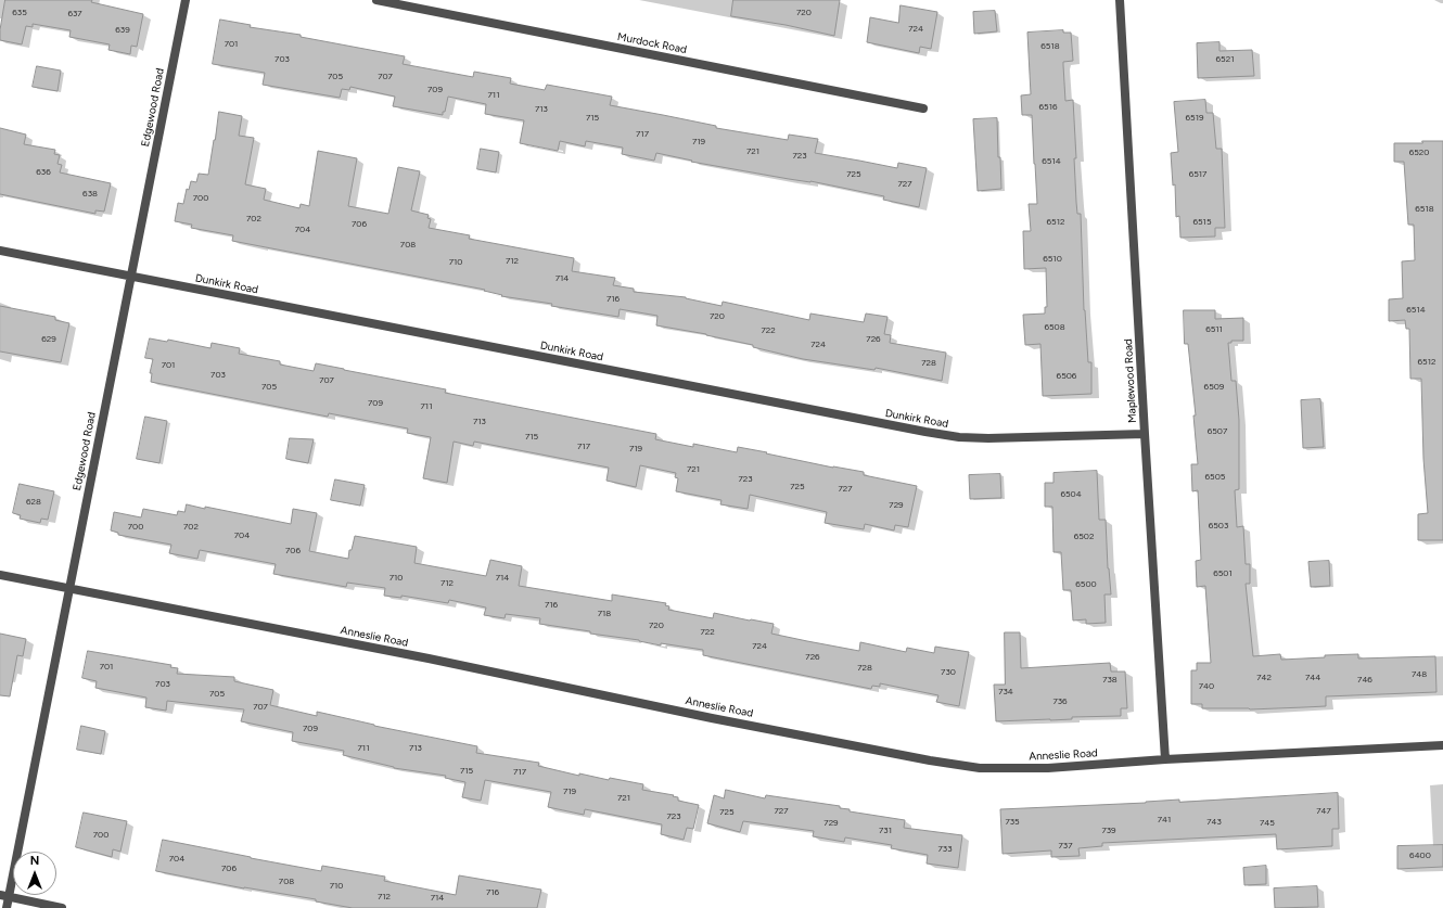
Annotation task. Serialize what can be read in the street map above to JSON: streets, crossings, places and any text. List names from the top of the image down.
{
  "streets": {
    "street": [
      "Murdock Road",
      "Edgewood Road",
      "Dunkirk Road",
      "Maplewood Road",
      "Anneslie Road"
    ]
  },
  "crossings": [
    ["Edgewood Road", "Dunkirk Road"],
    ["Edgewood Road", "Anneslie Road"],
    ["Dunkirk Road", "Maplewood Road"],
    ["Maplewood Road", "Anneslie Road"]
  ],
  "house_numbers": [
    "635",
    "720",
    "637",
    "724",
    "639",
    "701",
    "6518",
    "703",
    "6521",
    "705",
    "707",
    "709",
    "711",
    "6516",
    "713",
    "715",
    "6519",
    "717",
    "719",
    "721",
    "6520",
    "723",
    "6514",
    "636",
    "725",
    "6517",
    "727",
    "638",
    "700",
    "6518",
    "702",
    "6512",
    "6515",
    "706",
    "704",
    "708",
    "6510",
    "712",
    "710",
    "714",
    "716",
    "6514",
    "720",
    "6508",
    "6511",
    "722",
    "629",
    "726",
    "724",
    "6512",
    "728",
    "701",
    "703",
    "6506",
    "707",
    "705",
    "6509",
    "709",
    "711",
    "713",
    "6507",
    "715",
    "717",
    "719",
    "721",
    "6505",
    "723",
    "725",
    "727",
    "6504",
    "628",
    "729",
    "6503",
    "700",
    "702",
    "704",
    "6502",
    "706",
    "6501",
    "710",
    "714",
    "712",
    "6500",
    "716",
    "718",
    "720",
    "722",
    "724",
    "726",
    "701",
    "728",
    "730",
    "748",
    "742",
    "744",
    "738",
    "746",
    "703",
    "740",
    "734",
    "705",
    "736",
    "707",
    "709",
    "711",
    "713",
    "715",
    "717",
    "719",
    "721",
    "727",
    "747",
    "725",
    "723",
    "741",
    "735",
    "743",
    "729",
    "745",
    "731",
    "739",
    "700",
    "737",
    "733",
    "6400",
    "704",
    "706",
    "708",
    "710",
    "716",
    "712",
    "714"
  ],
  "north": "top"
}
